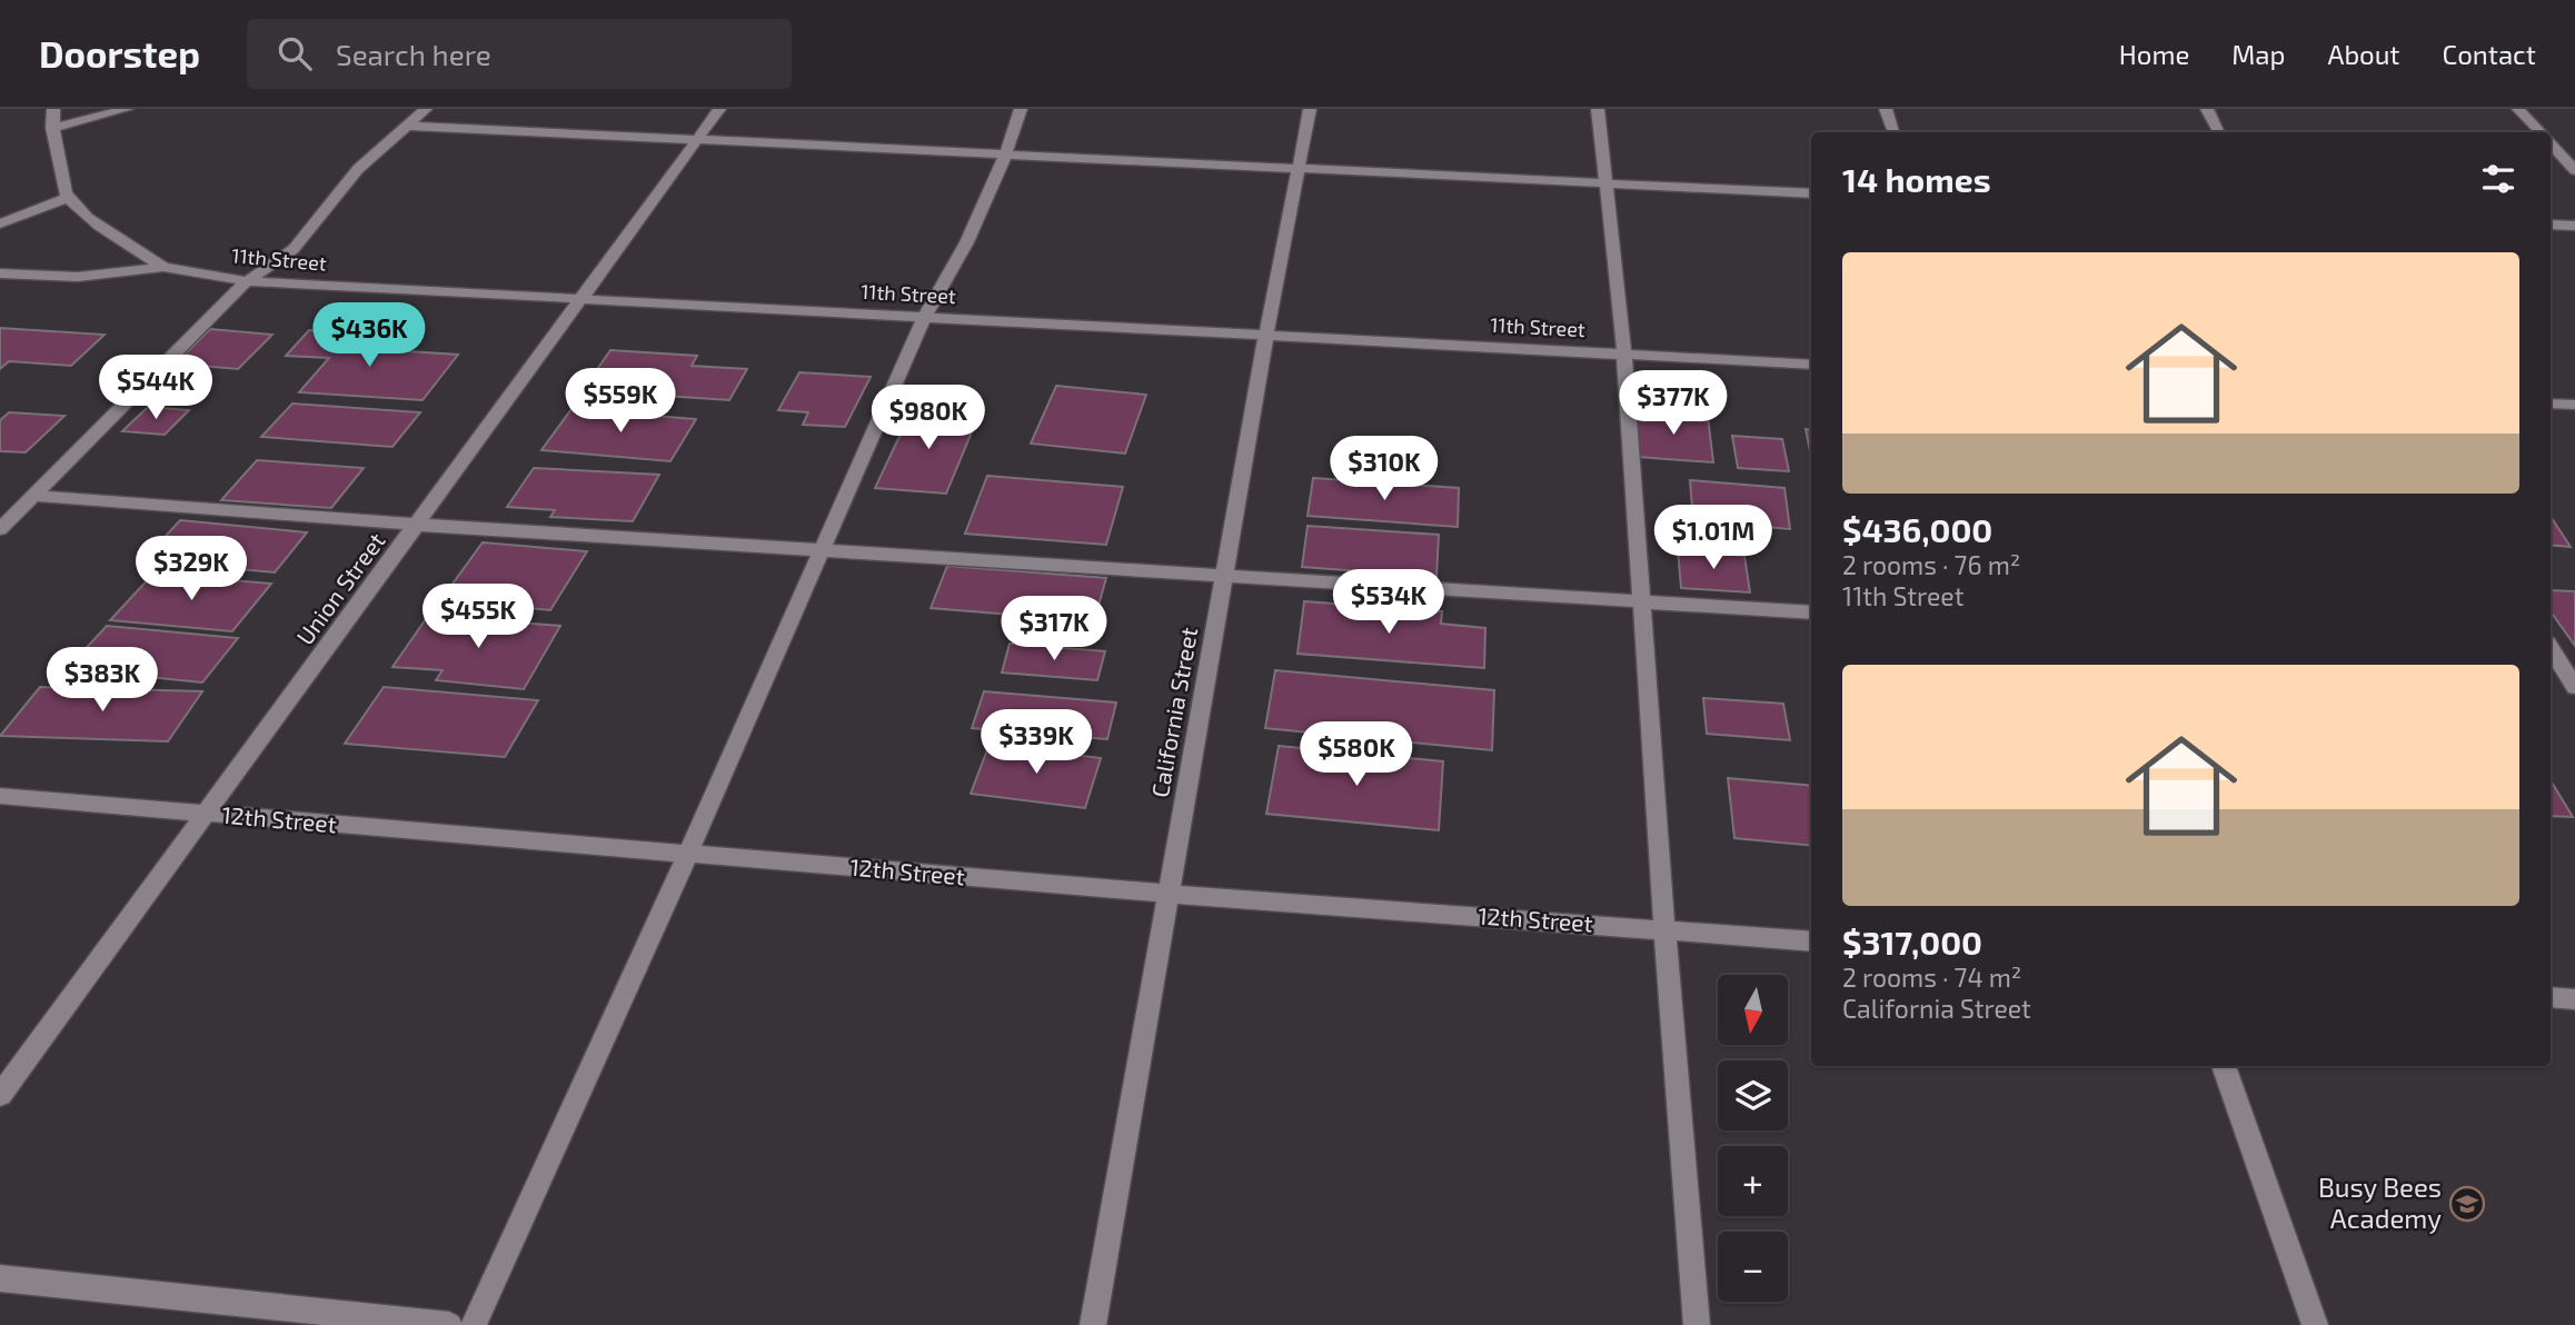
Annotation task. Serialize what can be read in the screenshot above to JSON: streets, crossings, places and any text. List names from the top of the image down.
{
  "streets": {
    "street": [
      "11th Street",
      "Union Street",
      "California Street",
      "12th Street"
    ]
  },
  "crossings": [
    ["11th Street", "Union Street"],
    ["11th Street", "California Street"],
    ["Union Street", "12th Street"],
    ["California Street", "12th Street"]
  ],
  "places": {
    "school or university": ["Busy Bees Academy"]
  },
  "north": "bottom",
  "page": {
    "header": "Doorstep",
    "search": "Search here",
    "nav": [
      "Home",
      "Map",
      "About",
      "Contact"
    ],
    "heading": "14 homes",
    "list": [
      {
        "name": "$436,000",
        "note": "2 rooms · 76 m² · 11th Street"
      },
      {
        "name": "$317,000",
        "note": "2 rooms · 74 m² · California Street"
      }
    ],
    "price": [
      "$436K",
      "$544K",
      "$559K",
      "$377K",
      "$980K",
      "$310K",
      "$1.01M",
      "$329K",
      "$534K",
      "$455K",
      "$317K",
      "$383K",
      "$339K",
      "$580K"
    ],
    "map_buttons": ["+", "−"]
  }
}
